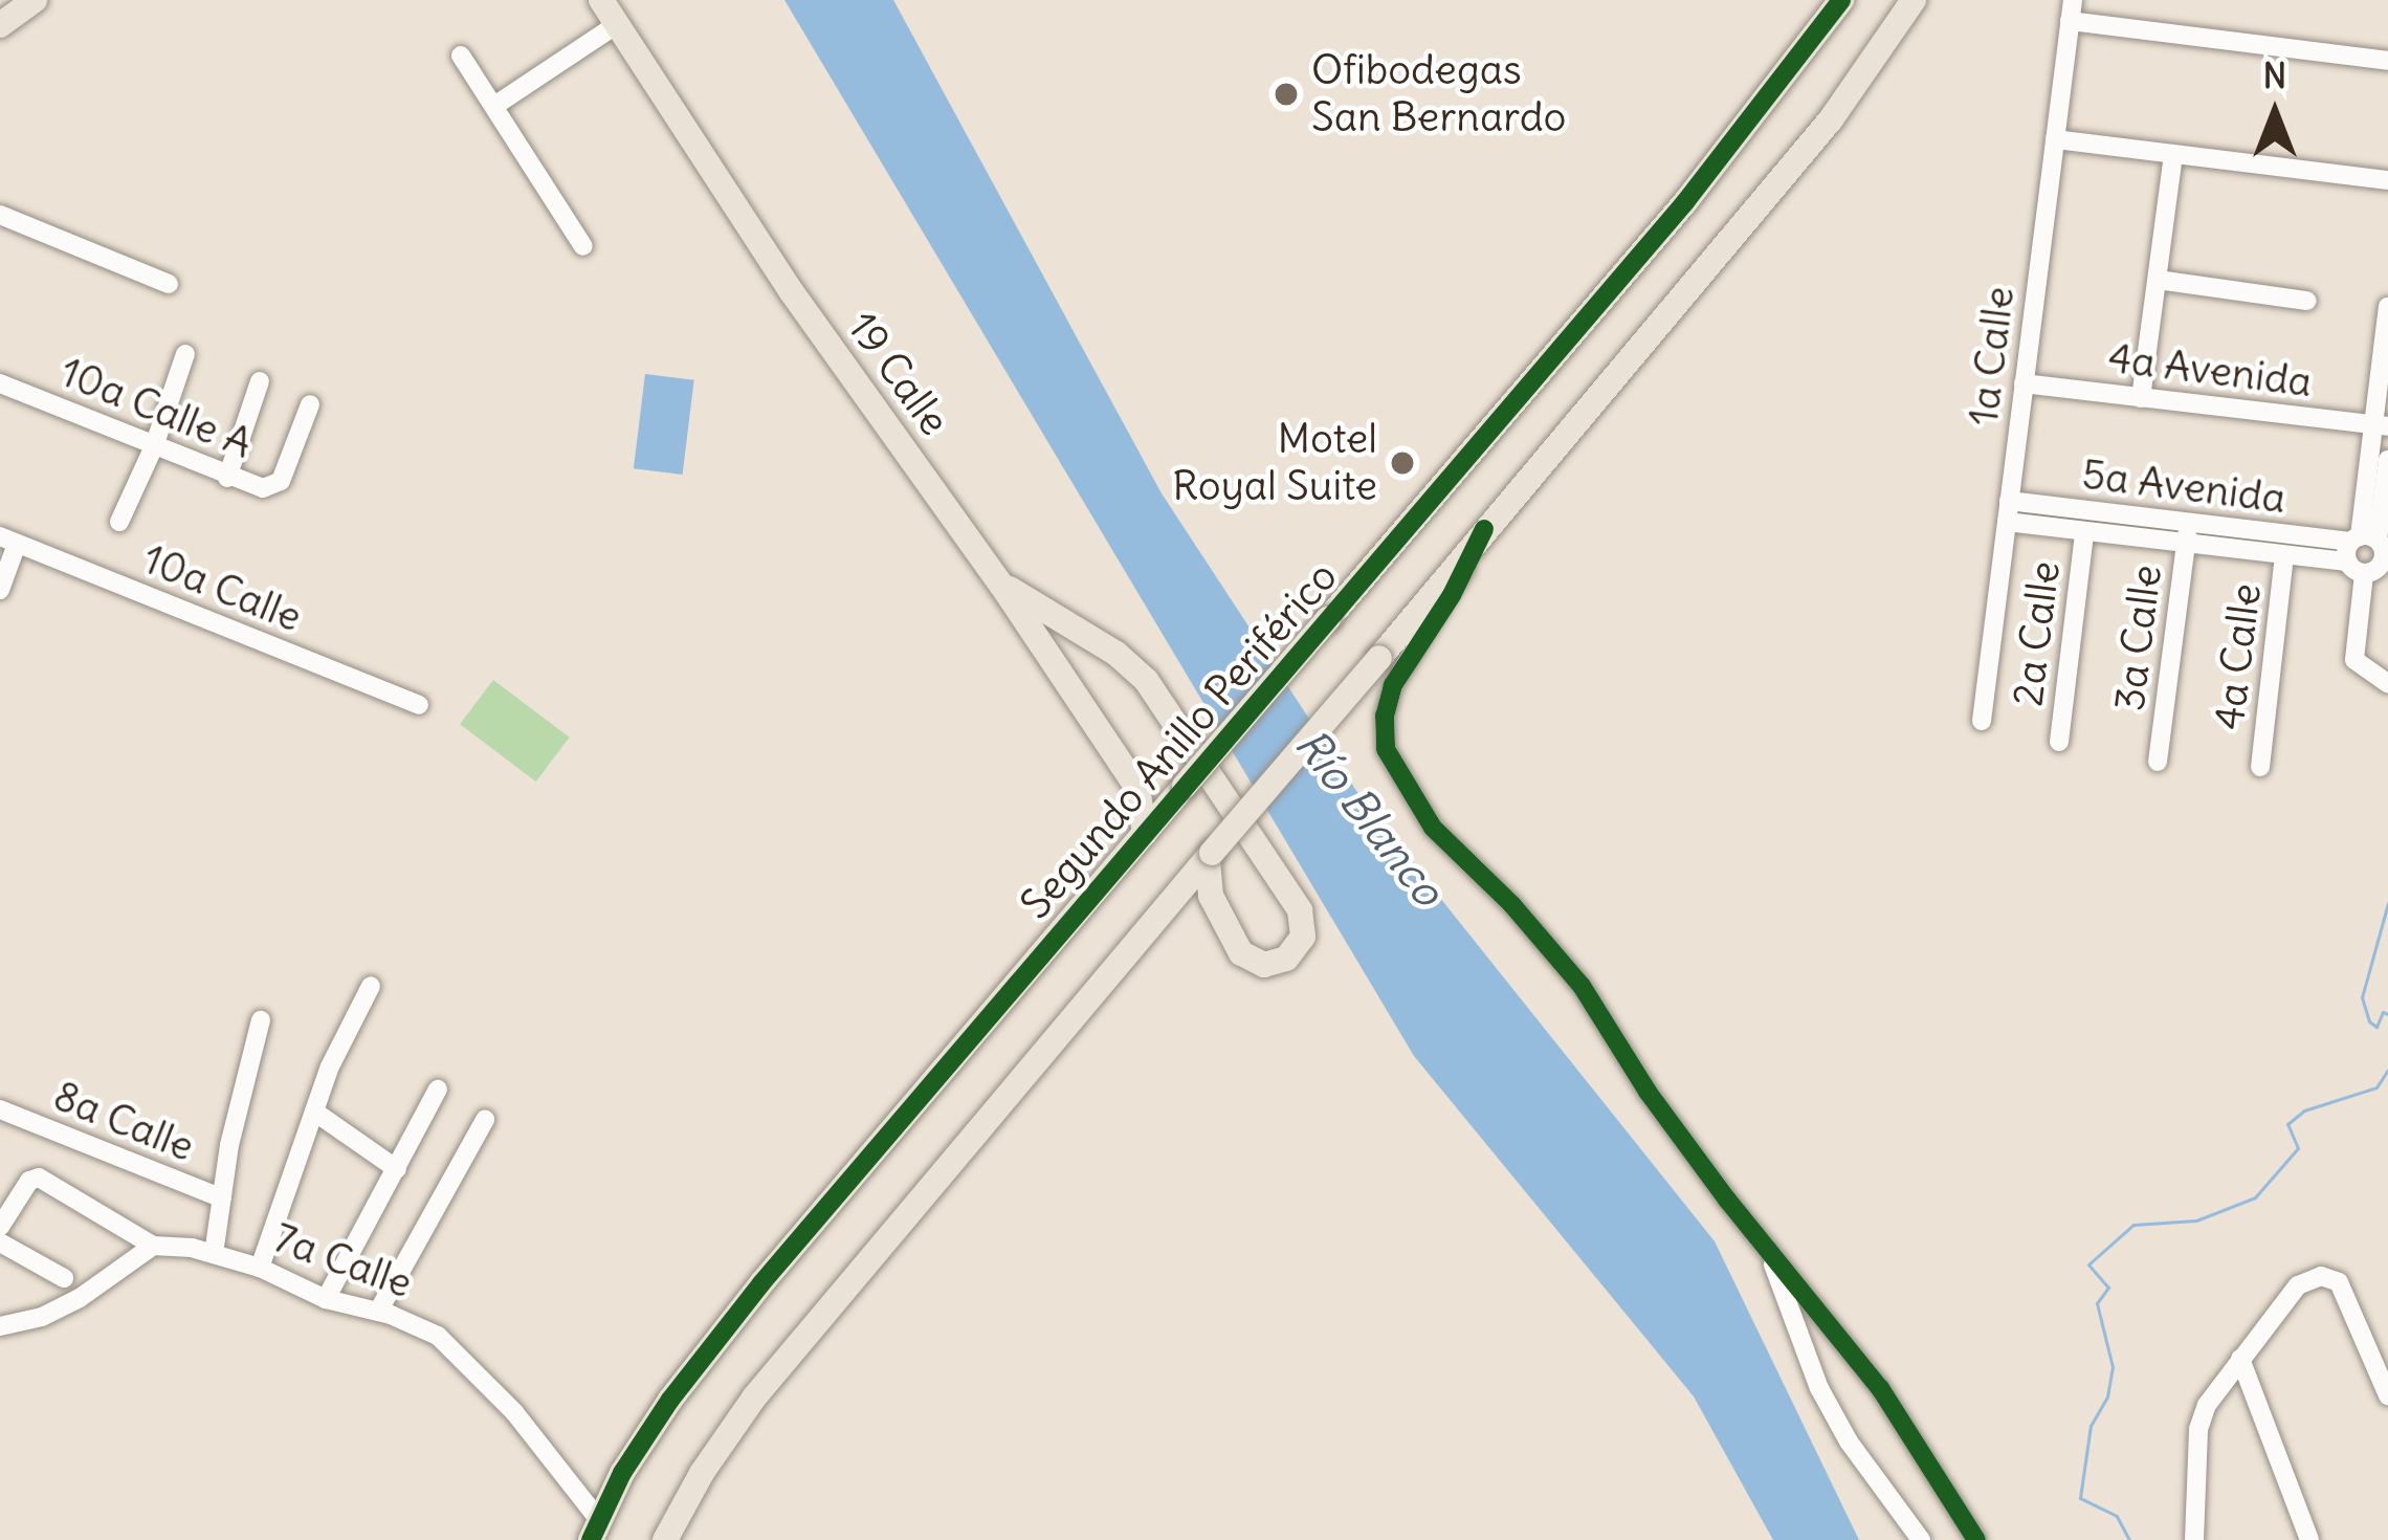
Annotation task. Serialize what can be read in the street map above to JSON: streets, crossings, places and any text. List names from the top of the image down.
{
  "streets": {
    "main road": ["19 Calle", "Segundo Anillo Periférico"],
    "street": [
      "1a Calle",
      "4a Avenida",
      "10a Calle A",
      "5a Avenida",
      "10a Calle",
      "2a Calle",
      "3a Calle",
      "4a Calle",
      "8a Calle",
      "7a Calle"
    ]
  },
  "crossings": [
    ["1a Calle", "4a Avenida"],
    ["1a Calle", "5a Avenida"],
    ["19 Calle", "Segundo Anillo Periférico"],
    ["5a Avenida", "2a Calle"],
    ["5a Avenida", "3a Calle"],
    ["5a Avenida", "4a Calle"],
    ["Segundo Anillo Periférico", "7a Calle"]
  ],
  "water": ["Río Blanco"],
  "places": ["Ofibodegas San Bernardo", "Motel Royal Suite"],
  "north": "top"
}
